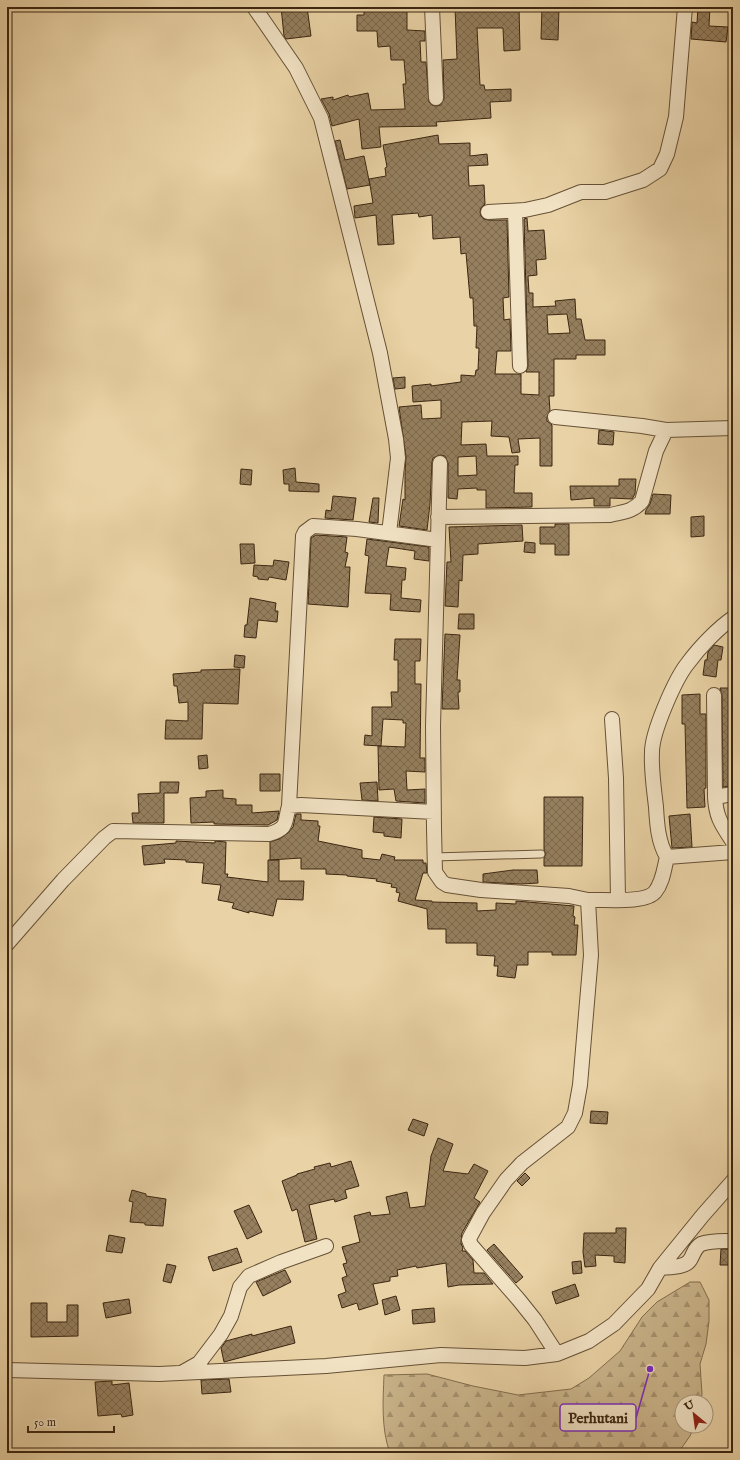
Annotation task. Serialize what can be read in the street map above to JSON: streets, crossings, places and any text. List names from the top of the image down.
{
  "places": ["Perhutani"],
  "scale_bar": "50 m",
  "north": "top left"
}
